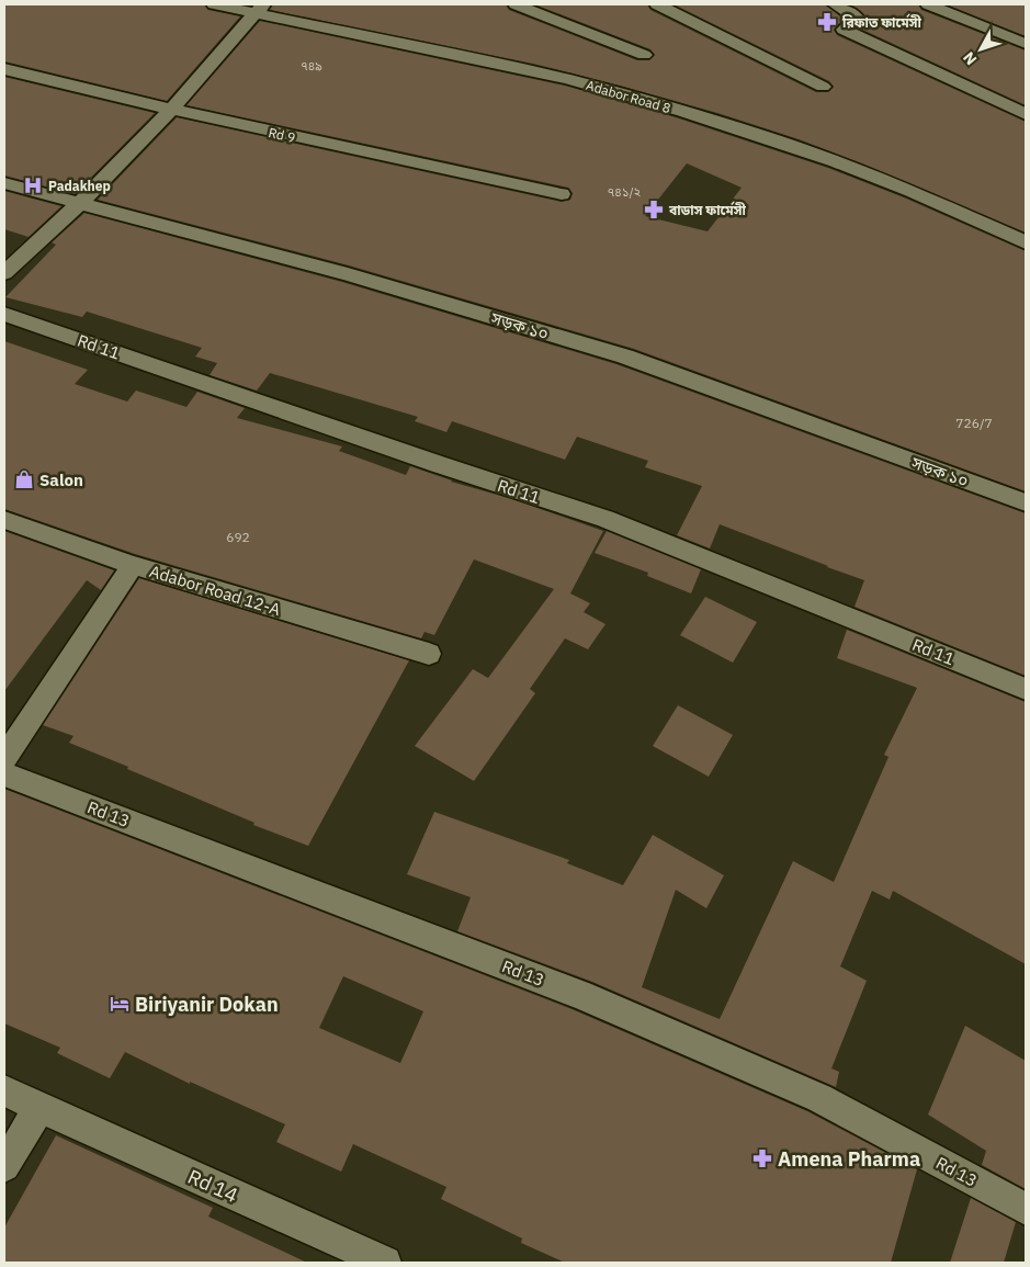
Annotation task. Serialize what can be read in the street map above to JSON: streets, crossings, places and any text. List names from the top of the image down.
{
  "streets": {
    "street": [
      "Adabor Road 8",
      "Rd 9",
      "সড়ক ১০",
      "Rd 11",
      "Adabor Road 12-A",
      "Rd 13",
      "Rd 14"
    ]
  },
  "places": {
    "pharmacy": ["রিফাত ফার্মেসী", "বাডাস ফার্মেসী", "Amena Pharma"],
    "hospital": ["Padakhep"],
    "shop": ["Salon"],
    "hotel": ["Biriyanir Dokan"]
  },
  "house_numbers": [
    "৭৪৯",
    "৭৪১/২",
    "726/7",
    "692"
  ],
  "north": "bottom left"
}
